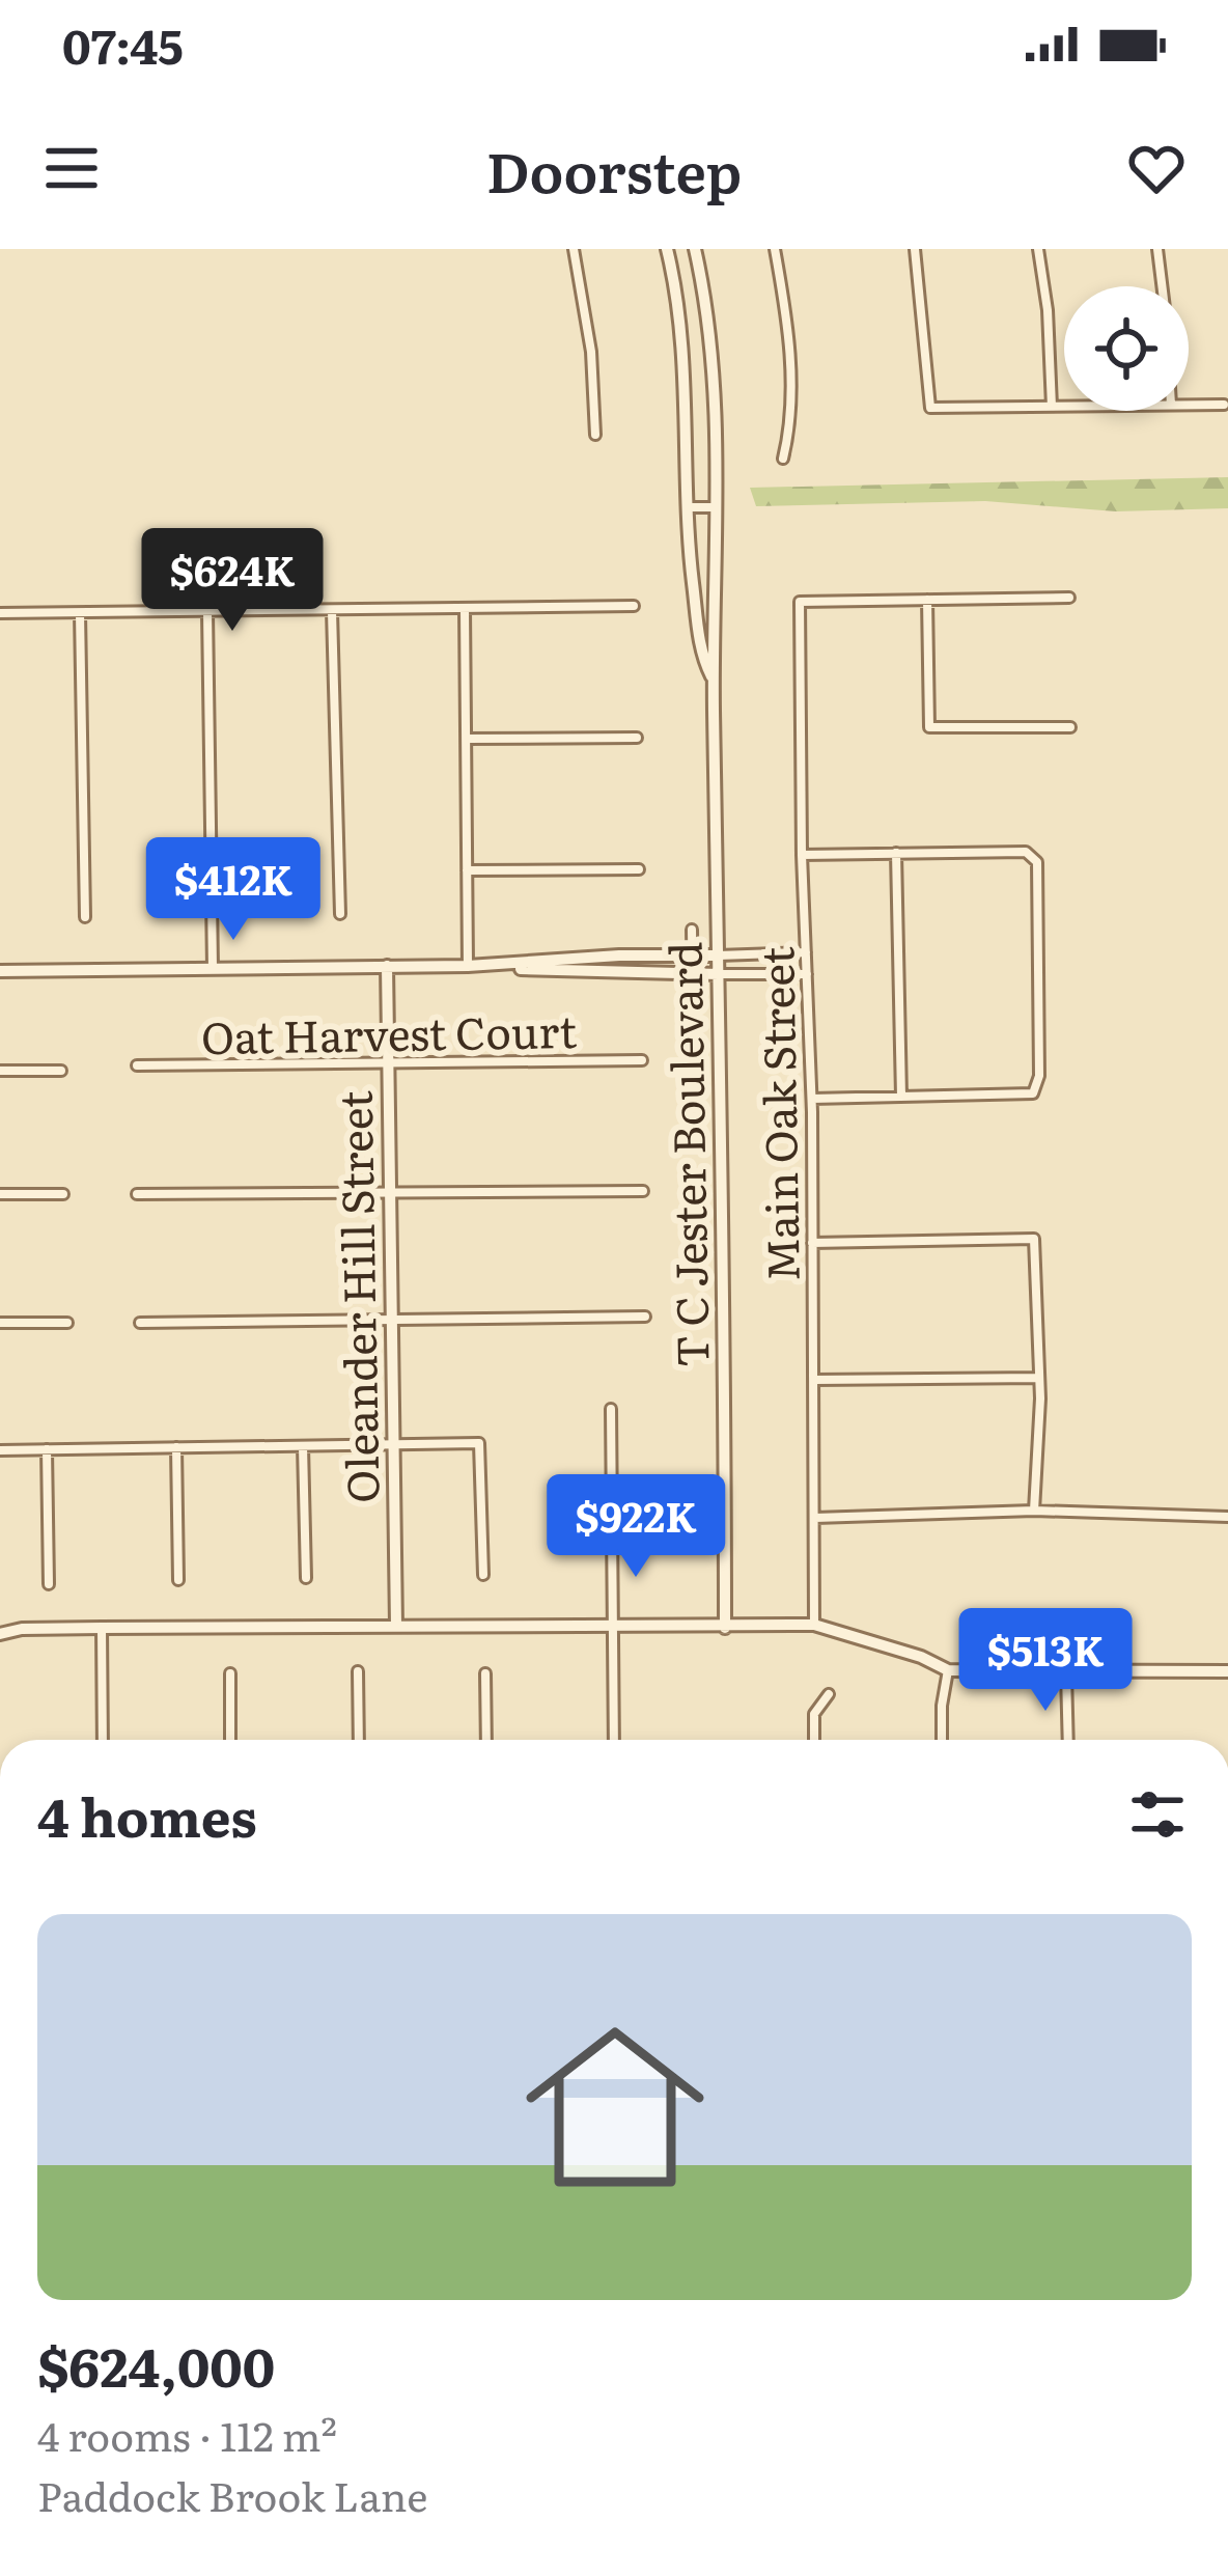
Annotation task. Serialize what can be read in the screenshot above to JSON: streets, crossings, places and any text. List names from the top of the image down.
{
  "streets": {
    "street": [
      "Oat Harvest Court",
      "Main Oak Street",
      "T C Jester Boulevard",
      "Oleander Hill Street"
    ]
  },
  "crossings": [
    ["Oat Harvest Court", "Oleander Hill Street"]
  ],
  "page": {
    "status": "07:45",
    "header": "Doorstep",
    "price": [
      "$624K",
      "$412K",
      "$922K",
      "$513K"
    ],
    "heading": "4 homes",
    "list": [
      {
        "name": "$624,000",
        "note": "4 rooms · 112 m² · Paddock Brook Lane"
      }
    ]
  }
}
